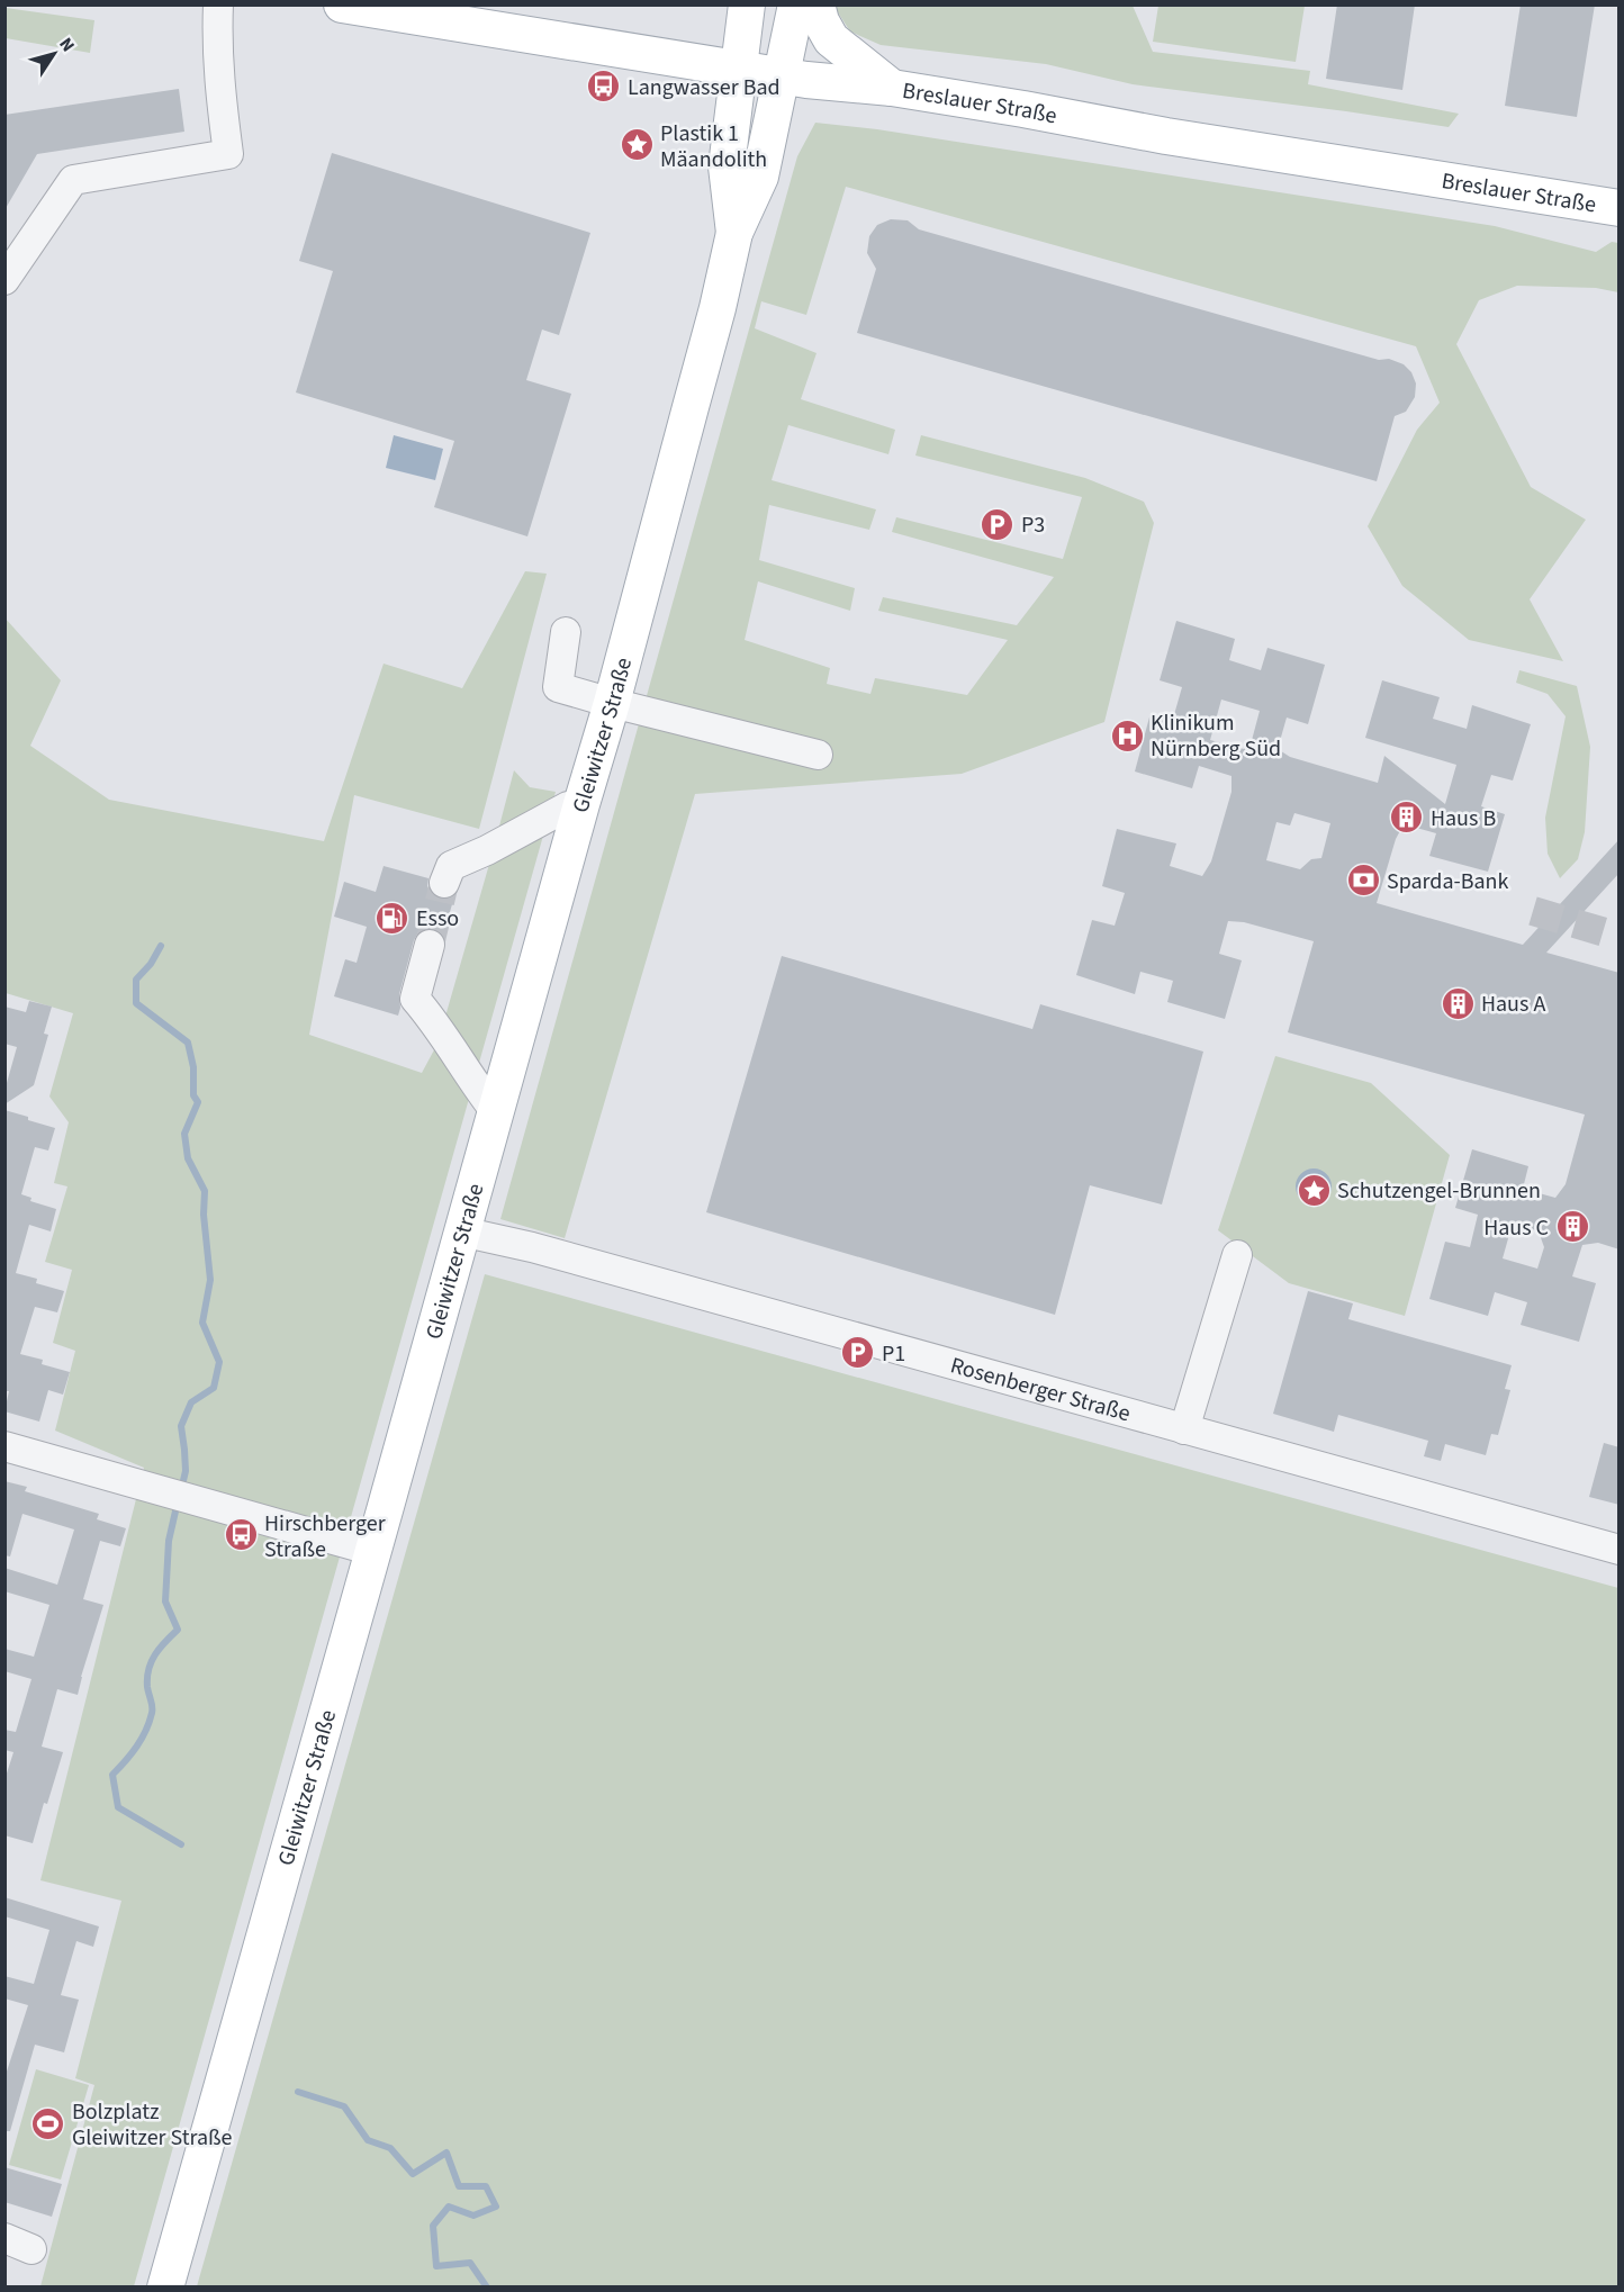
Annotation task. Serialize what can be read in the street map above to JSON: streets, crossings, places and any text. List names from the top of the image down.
{
  "streets": {
    "main road": ["Breslauer Straße", "Gleiwitzer Straße"],
    "street": ["Rosenberger Straße"]
  },
  "crossings": [
    ["Breslauer Straße", "Gleiwitzer Straße"],
    ["Gleiwitzer Straße", "Rosenberger Straße"]
  ],
  "places": {
    "bus stop": ["Langwasser Bad", "Hirschberger Straße"],
    "place": ["Plastik 1 Mäandolith", "Schutzengel-Brunnen"],
    "parking": ["P3", "P1"],
    "hospital": ["Klinikum Nürnberg Süd"],
    "building": ["Haus B", "Haus A", "Haus C"],
    "bank": ["Sparda-Bank"],
    "fuel station": ["Esso"],
    "sports": ["Bolzplatz Gleiwitzer Straße"]
  },
  "north": "top right"
}
